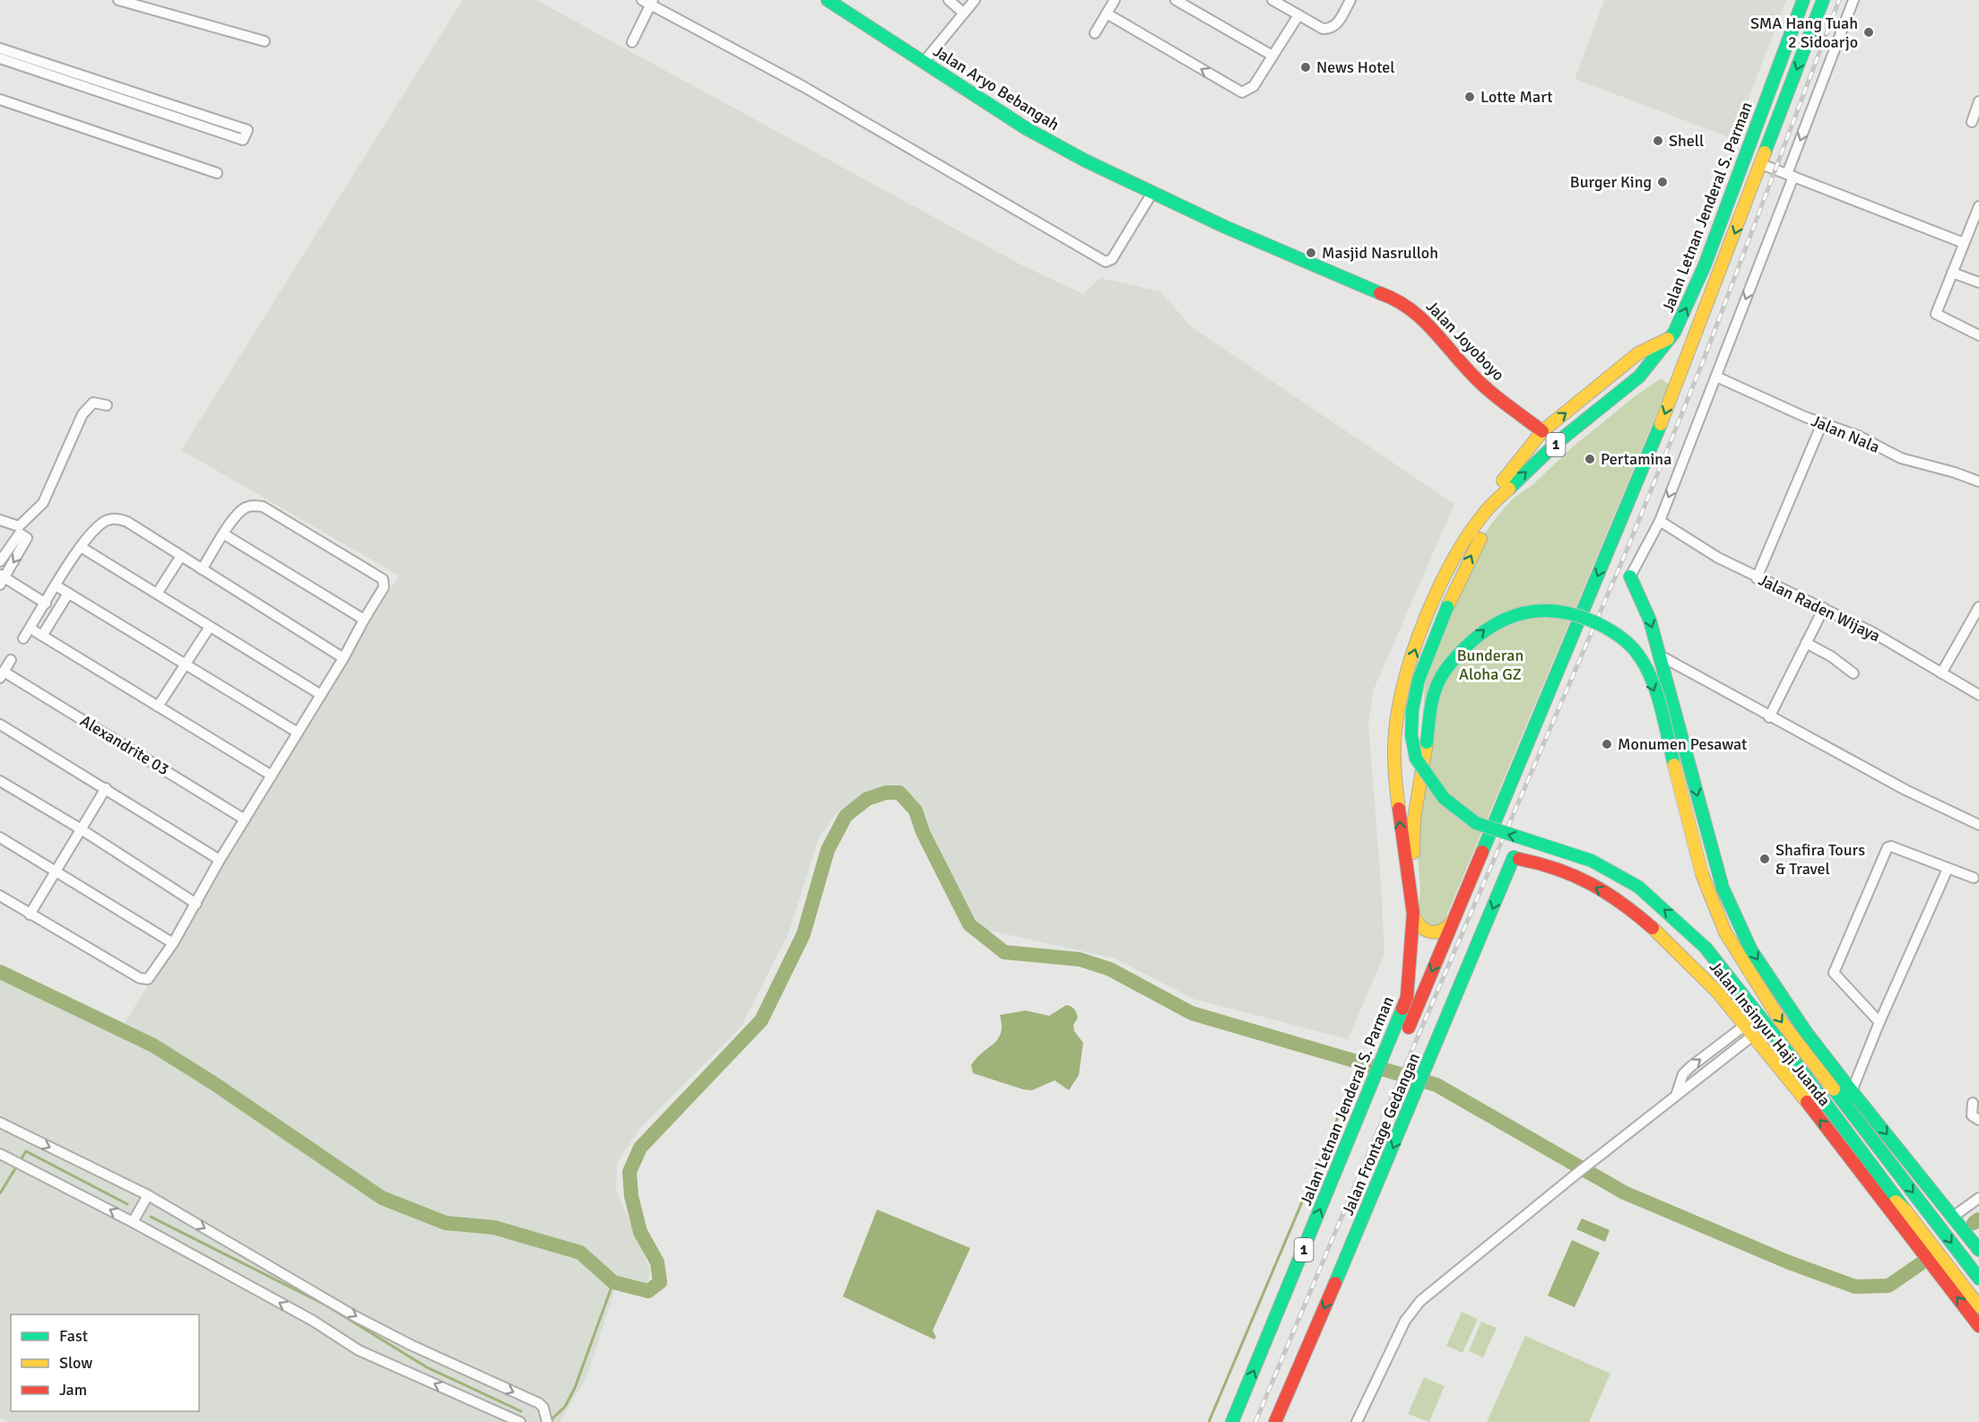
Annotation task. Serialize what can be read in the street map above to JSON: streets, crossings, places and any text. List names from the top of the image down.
{
  "streets": {
    "main road": [
      "Jalan Aryo Bebangah",
      "Jalan Letnan Jenderal S. Parman",
      "Jalan Joyoboyo",
      "1",
      "Jalan Insinyur Haji Juanda",
      "Jalan Frontage Gedangan"
    ],
    "street": ["Jalan Nala", "Jalan Raden Wijaya", "Alexandrite 03"]
  },
  "crossings": [
    ["Jalan Aryo Bebangah", "Jalan Joyoboyo"],
    ["Jalan Insinyur Haji Juanda", "Jalan Frontage Gedangan"]
  ],
  "one_way": ["Jalan Frontage Gedangan"],
  "parks": ["Bunderan Aloha GZ"],
  "places": [
    "SMA Hang Tuah 2 Sidoarjo",
    "News Hotel",
    "Lotte Mart",
    "Shell",
    "Burger King",
    "Masjid Nasrulloh",
    "Pertamina",
    "Monumen Pesawat",
    "Shafira Tours & Travel"
  ],
  "legend": ["Fast", "Slow", "Jam"]
}
